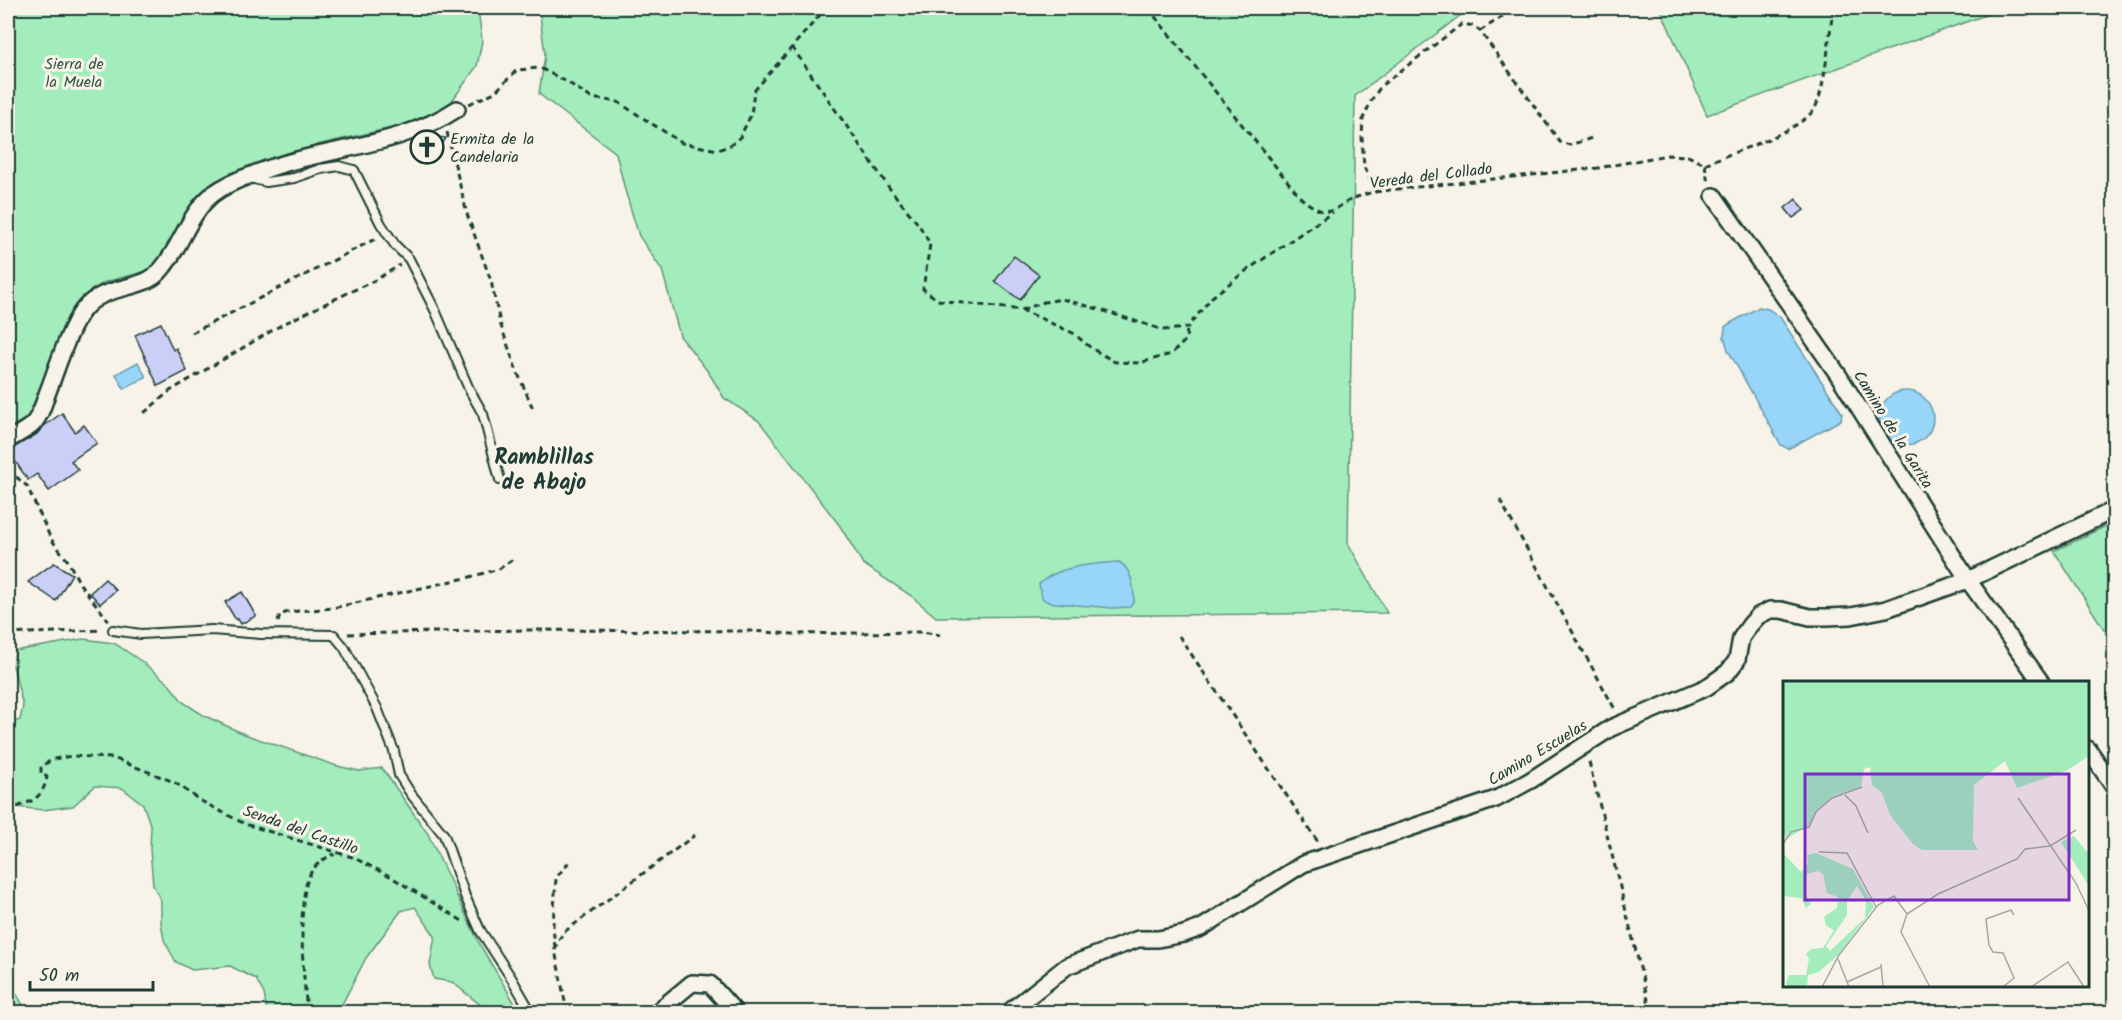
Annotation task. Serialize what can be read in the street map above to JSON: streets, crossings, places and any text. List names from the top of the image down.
{
  "streets": {
    "street": ["Camino de la Garita", "Camino Escuelas"],
    "path": ["Vereda del Collado", "Senda del Castillo"]
  },
  "crossings": [
    ["Camino de la Garita", "Camino Escuelas"]
  ],
  "districts": ["Ramblillas de Abajo"],
  "parks": ["Sierra de la Muela"],
  "places": {
    "church": ["Ermita de la Candelaria"]
  },
  "scale_bar": "50 m"
}
